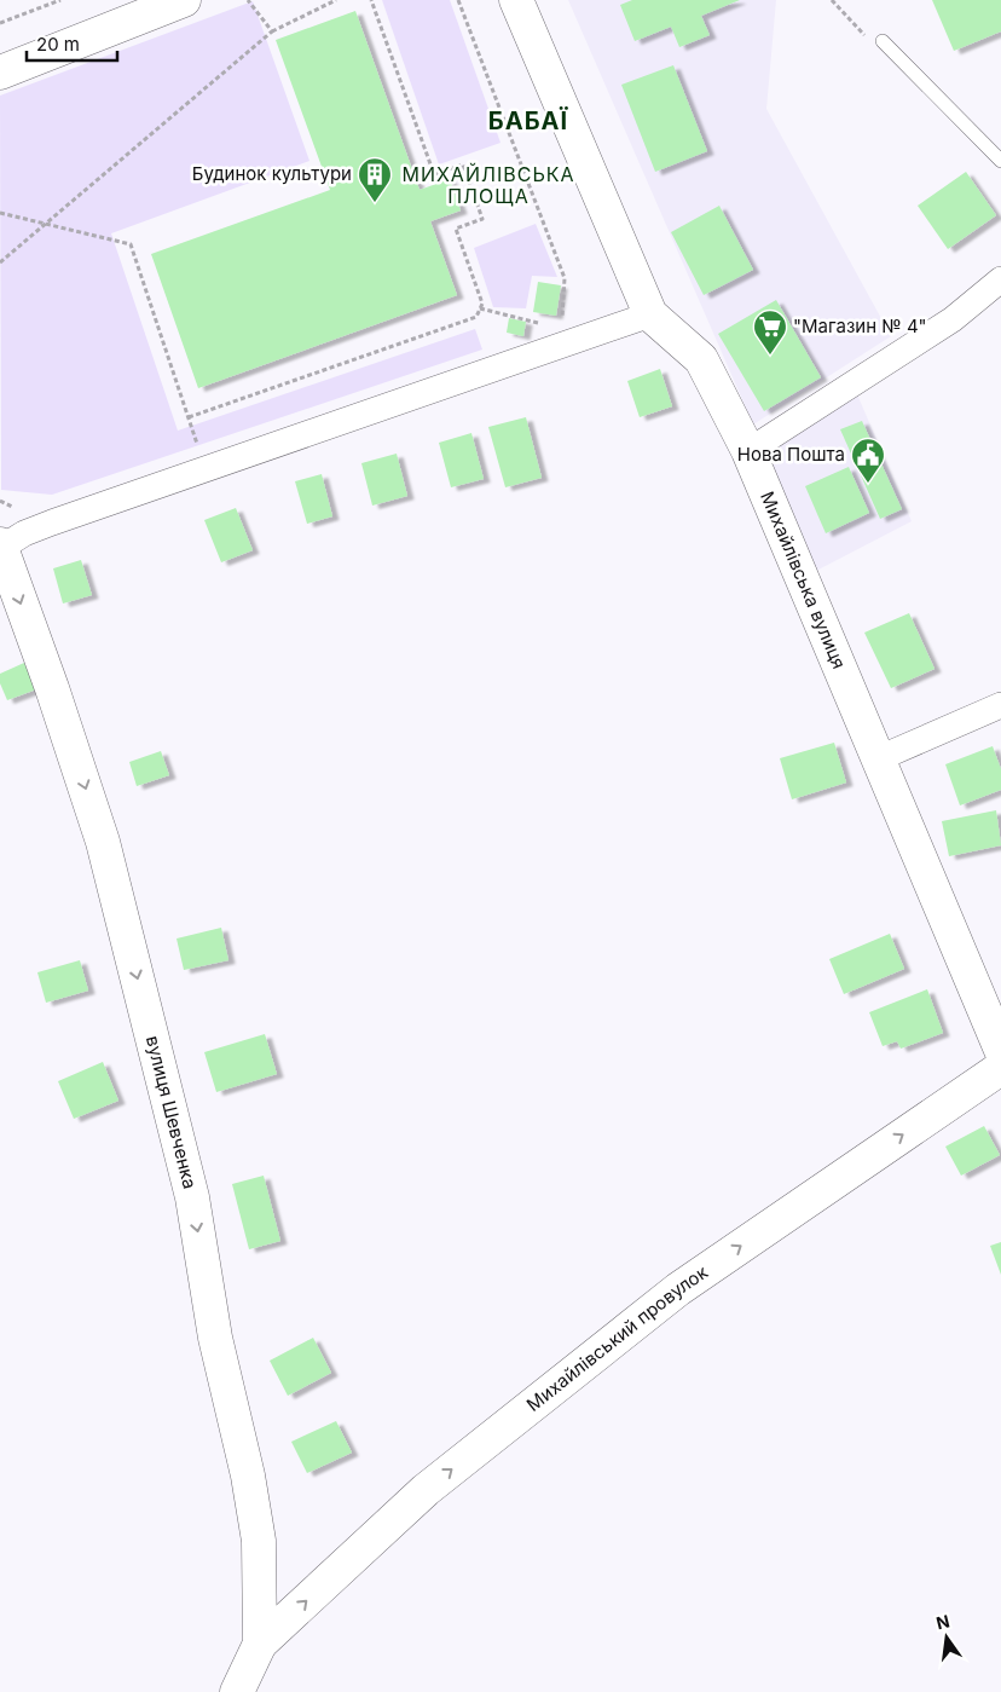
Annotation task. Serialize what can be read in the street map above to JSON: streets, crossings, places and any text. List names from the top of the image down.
{
  "streets": {
    "street": ["Михайлівська вулиця", "вулиця Шевченка", "Михайлівський провулок"]
  },
  "crossings": [
    ["вулиця Шевченка", "Михайлівський провулок"]
  ],
  "one_way": ["вулиця Шевченка", "Михайлівський провулок"],
  "districts": ["БАБАЇ", "МИХАЙЛІВСЬКА ПЛОЩА"],
  "places": {
    "building": ["Будинок культури"],
    "supermarket": ["\"Магазин № 4\""],
    "public building": ["Нова Пошта"]
  },
  "scale_bar": "20 m",
  "north": "top"
}
